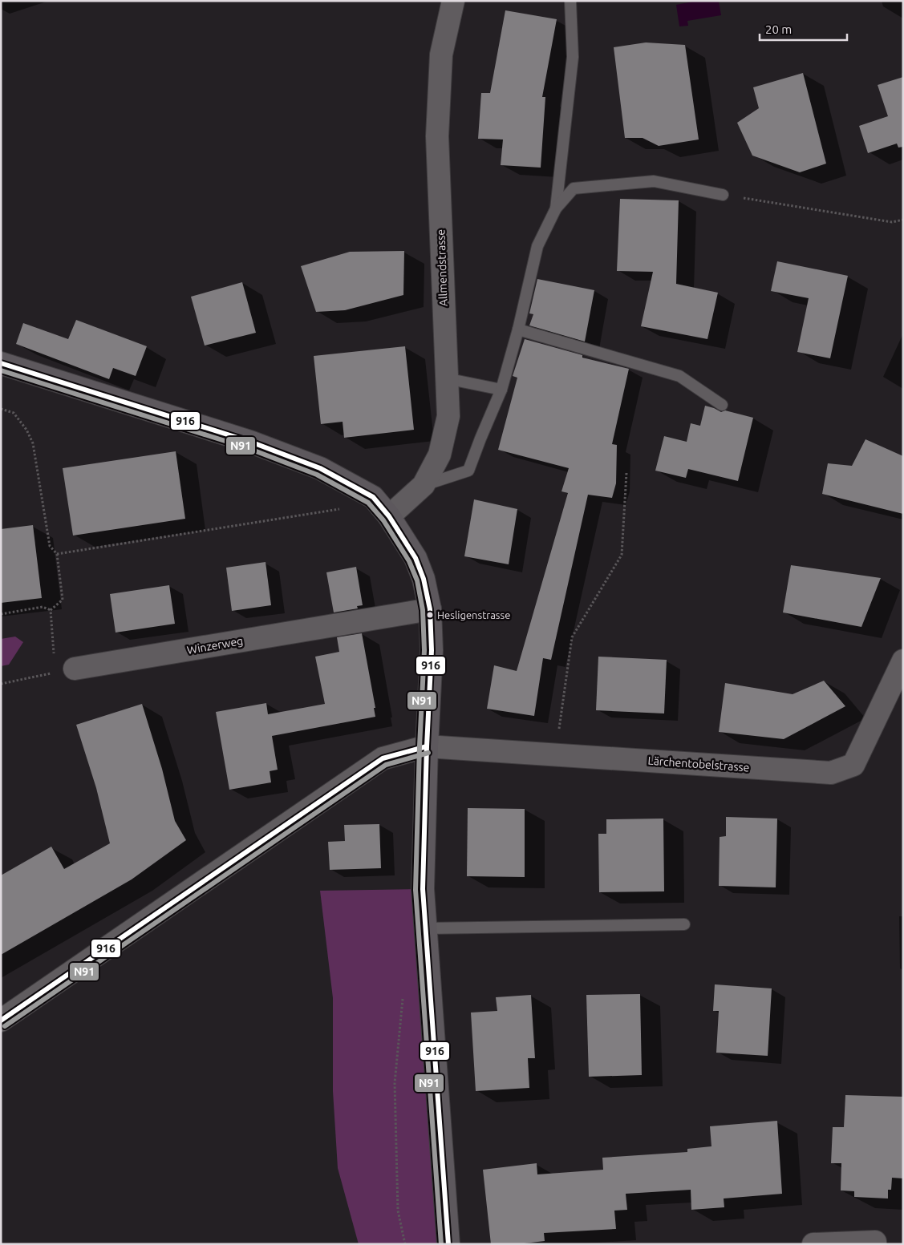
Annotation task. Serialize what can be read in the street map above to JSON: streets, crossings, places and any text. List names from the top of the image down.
{
  "streets": {
    "street": ["Allmendstrasse", "Winzerweg", "Lärchentobelstrasse"]
  },
  "places": ["Hesligenstrasse"],
  "lines": ["transit line 916", "transit line N91"],
  "scale_bar": "20 m"
}
